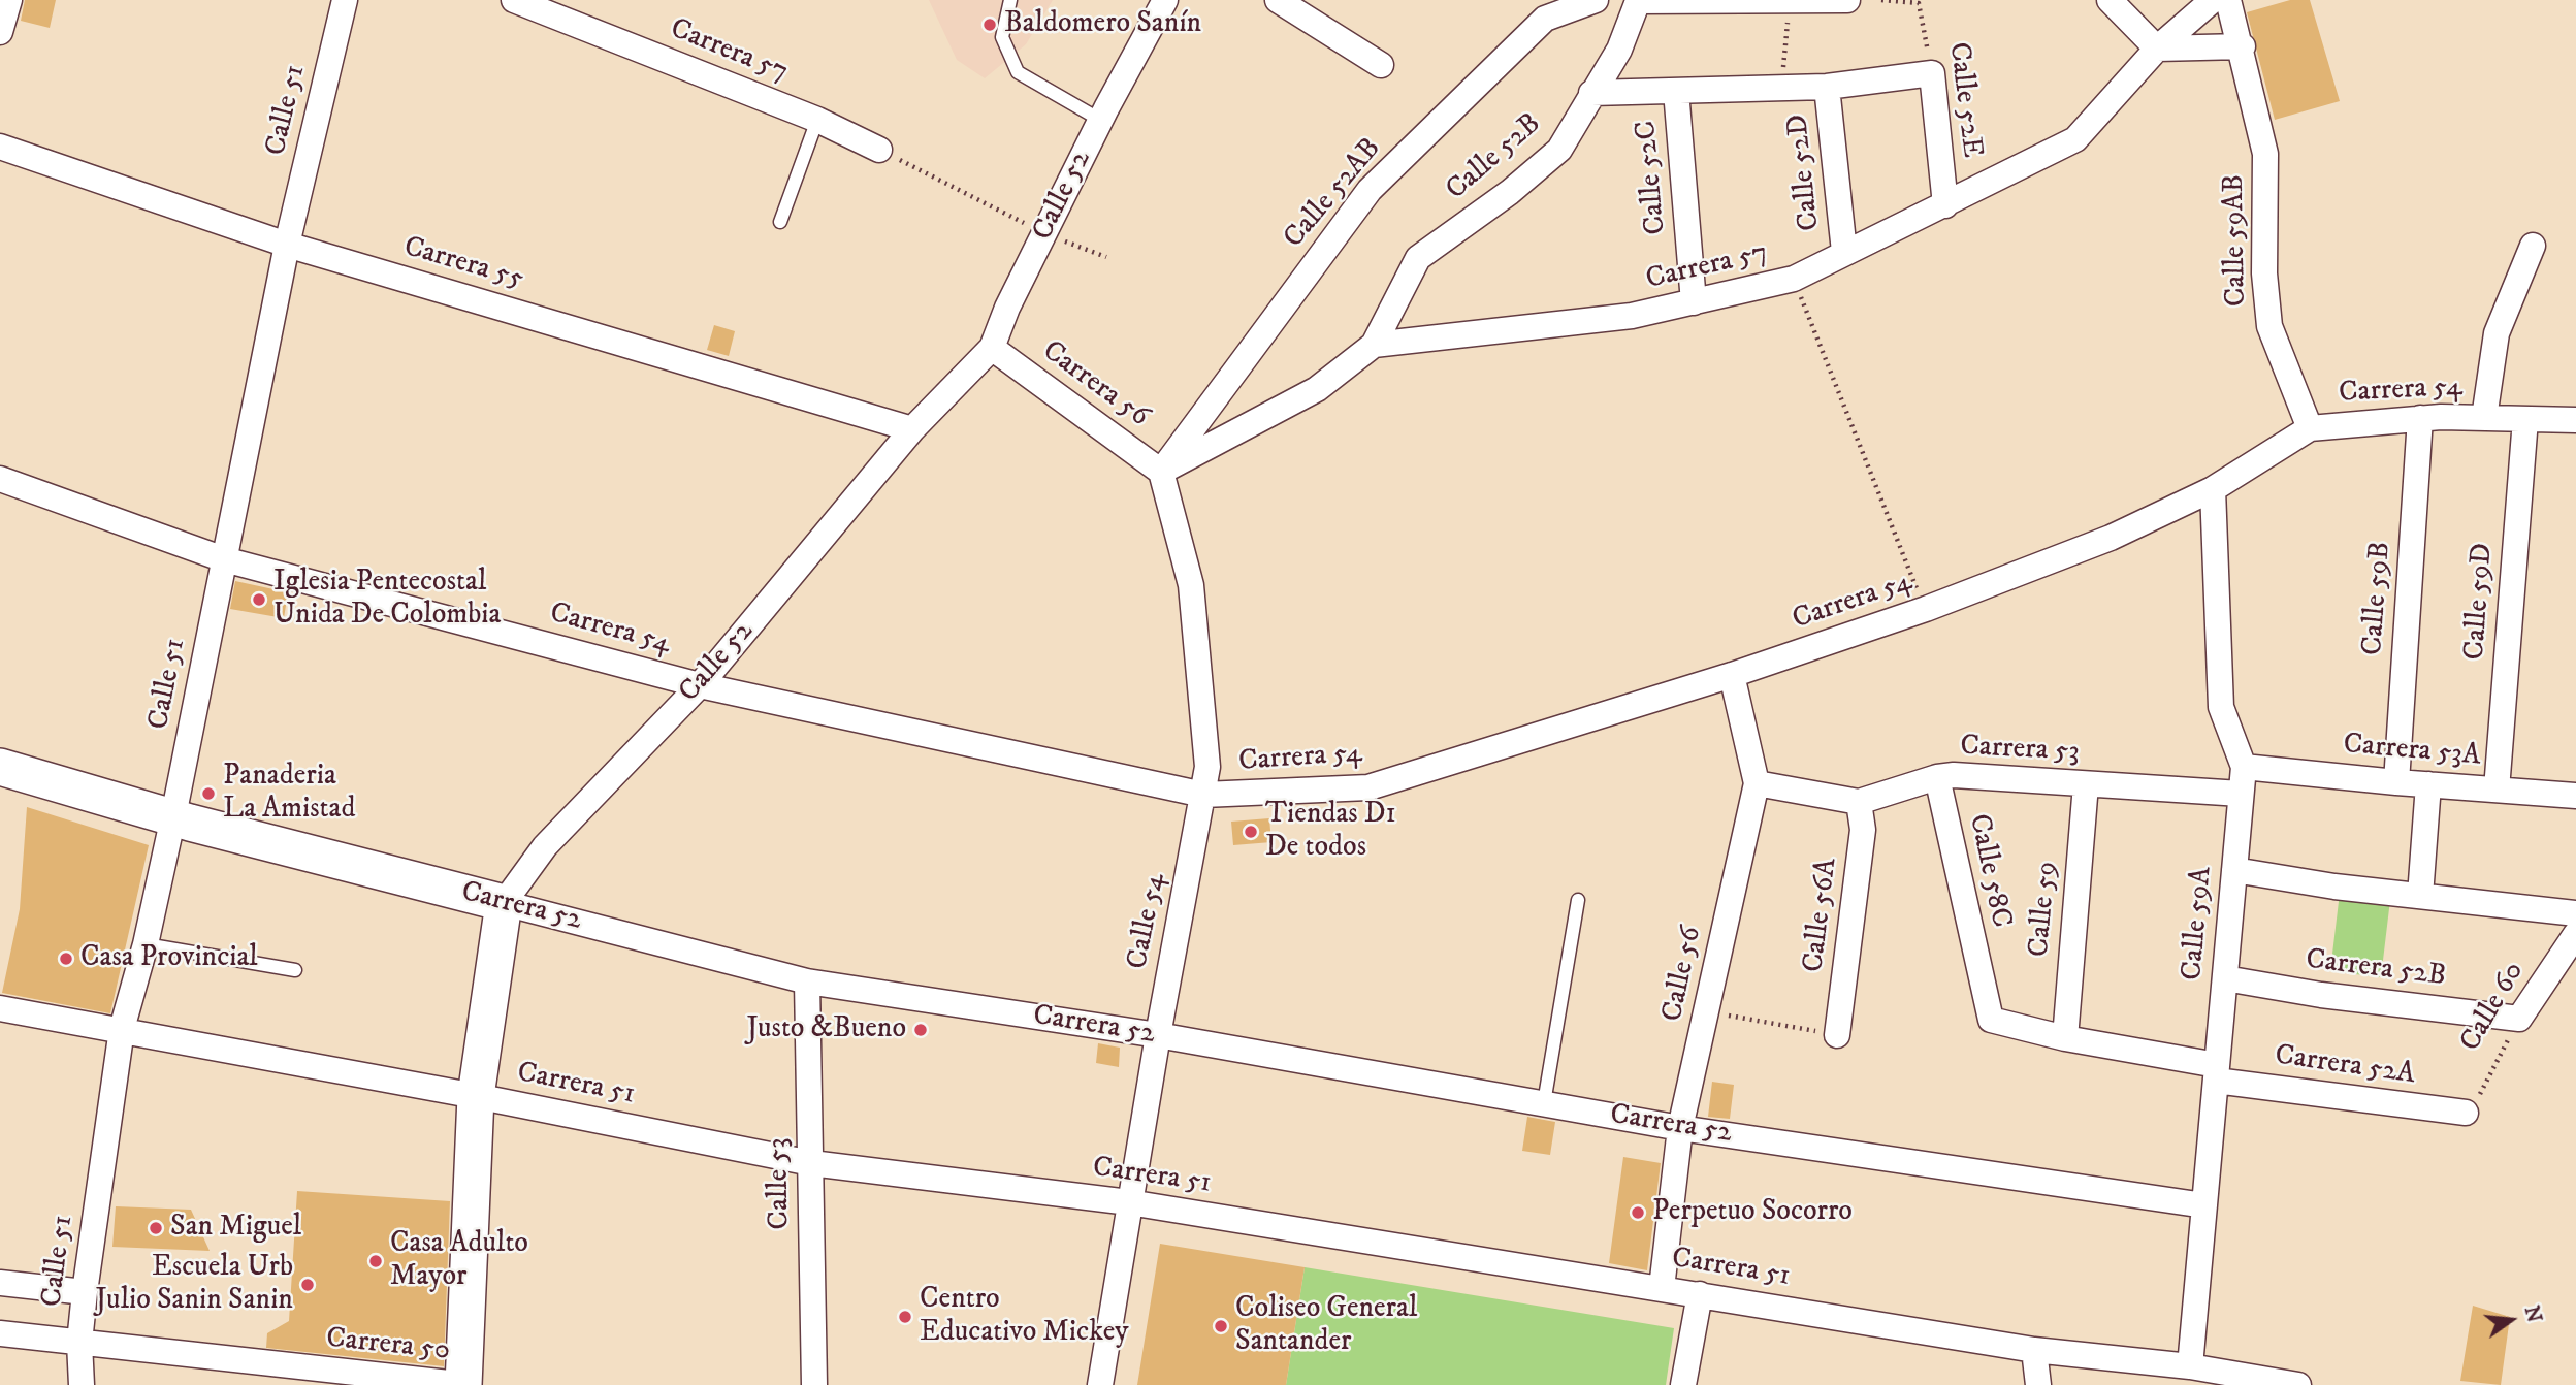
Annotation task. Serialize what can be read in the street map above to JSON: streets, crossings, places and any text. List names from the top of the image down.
{
  "streets": {
    "street": [
      "Carrera 57",
      "Calle 52E",
      "Calle 51",
      "Calle 52B",
      "Calle 52D",
      "Calle 52C",
      "Calle 52AB",
      "Calle 52",
      "Calle 59AB",
      "Carrera 55",
      "Carrera 56",
      "Carrera 54",
      "Calle 59B",
      "Calle 59D",
      "Carrera 53",
      "Carrera 53A",
      "Calle 58C",
      "Carrera 52",
      "Calle 59",
      "Calle 56A",
      "Calle 54",
      "Calle 59A",
      "Carrera 52B",
      "Calle 56",
      "Calle 60",
      "Carrera 52A",
      "Carrera 51",
      "Calle 53",
      "Carrera 50"
    ]
  },
  "crossings": [
    ["Carrera 57", "Calle 52E"],
    ["Carrera 57", "Calle 52B"],
    ["Carrera 57", "Calle 52D"],
    ["Carrera 57", "Calle 52C"],
    ["Calle 51", "Carrera 55"],
    ["Calle 51", "Carrera 54"],
    ["Calle 51", "Carrera 52"],
    ["Calle 51", "Carrera 51"],
    ["Calle 51", "Carrera 50"],
    ["Calle 52AB", "Carrera 56"],
    ["Calle 52AB", "Calle 54"],
    ["Calle 52", "Carrera 55"],
    ["Calle 52", "Carrera 56"],
    ["Calle 52", "Carrera 54"],
    ["Calle 52", "Carrera 52"],
    ["Calle 52", "Carrera 51"],
    ["Calle 52", "Carrera 50"],
    ["Calle 59AB", "Carrera 54"],
    ["Carrera 56", "Calle 54"],
    ["Carrera 54", "Calle 59B"],
    ["Carrera 54", "Calle 59D"],
    ["Carrera 54", "Calle 54"],
    ["Carrera 54", "Calle 59A"],
    ["Carrera 54", "Calle 56"],
    ["Calle 59B", "Carrera 53A"],
    ["Calle 59D", "Carrera 53A"],
    ["Carrera 53", "Calle 58C"],
    ["Carrera 53", "Calle 59"],
    ["Carrera 53", "Calle 56A"],
    ["Carrera 53", "Calle 59A"],
    ["Carrera 53", "Calle 56"],
    ["Carrera 53A", "Calle 59A"],
    ["Calle 58C", "Carrera 52A"],
    ["Carrera 52", "Calle 54"],
    ["Carrera 52", "Calle 59A"],
    ["Carrera 52", "Calle 56"],
    ["Carrera 52", "Calle 53"],
    ["Calle 59", "Carrera 52A"],
    ["Calle 54", "Carrera 51"],
    ["Calle 59A", "Carrera 52B"],
    ["Calle 59A", "Carrera 52A"],
    ["Calle 59A", "Carrera 51"],
    ["Carrera 52B", "Calle 60"],
    ["Calle 56", "Carrera 51"],
    ["Calle 60", "Carrera 52A"],
    ["Carrera 51", "Calle 53"]
  ],
  "places": [
    "Baldomero Sanín",
    "Iglesia Pentecostal Unida De Colombia",
    "Panaderia La Amistad",
    "Tiendas D1 De todos",
    "Casa Provincial",
    "Justo &Bueno",
    "Perpetuo Socorro",
    "San Miguel",
    "Casa Adulto Mayor",
    "Escuela Urb Julio Sanin Sanin",
    "Centro Educativo Mickey",
    "Coliseo General Santander"
  ],
  "north": "right"
}
